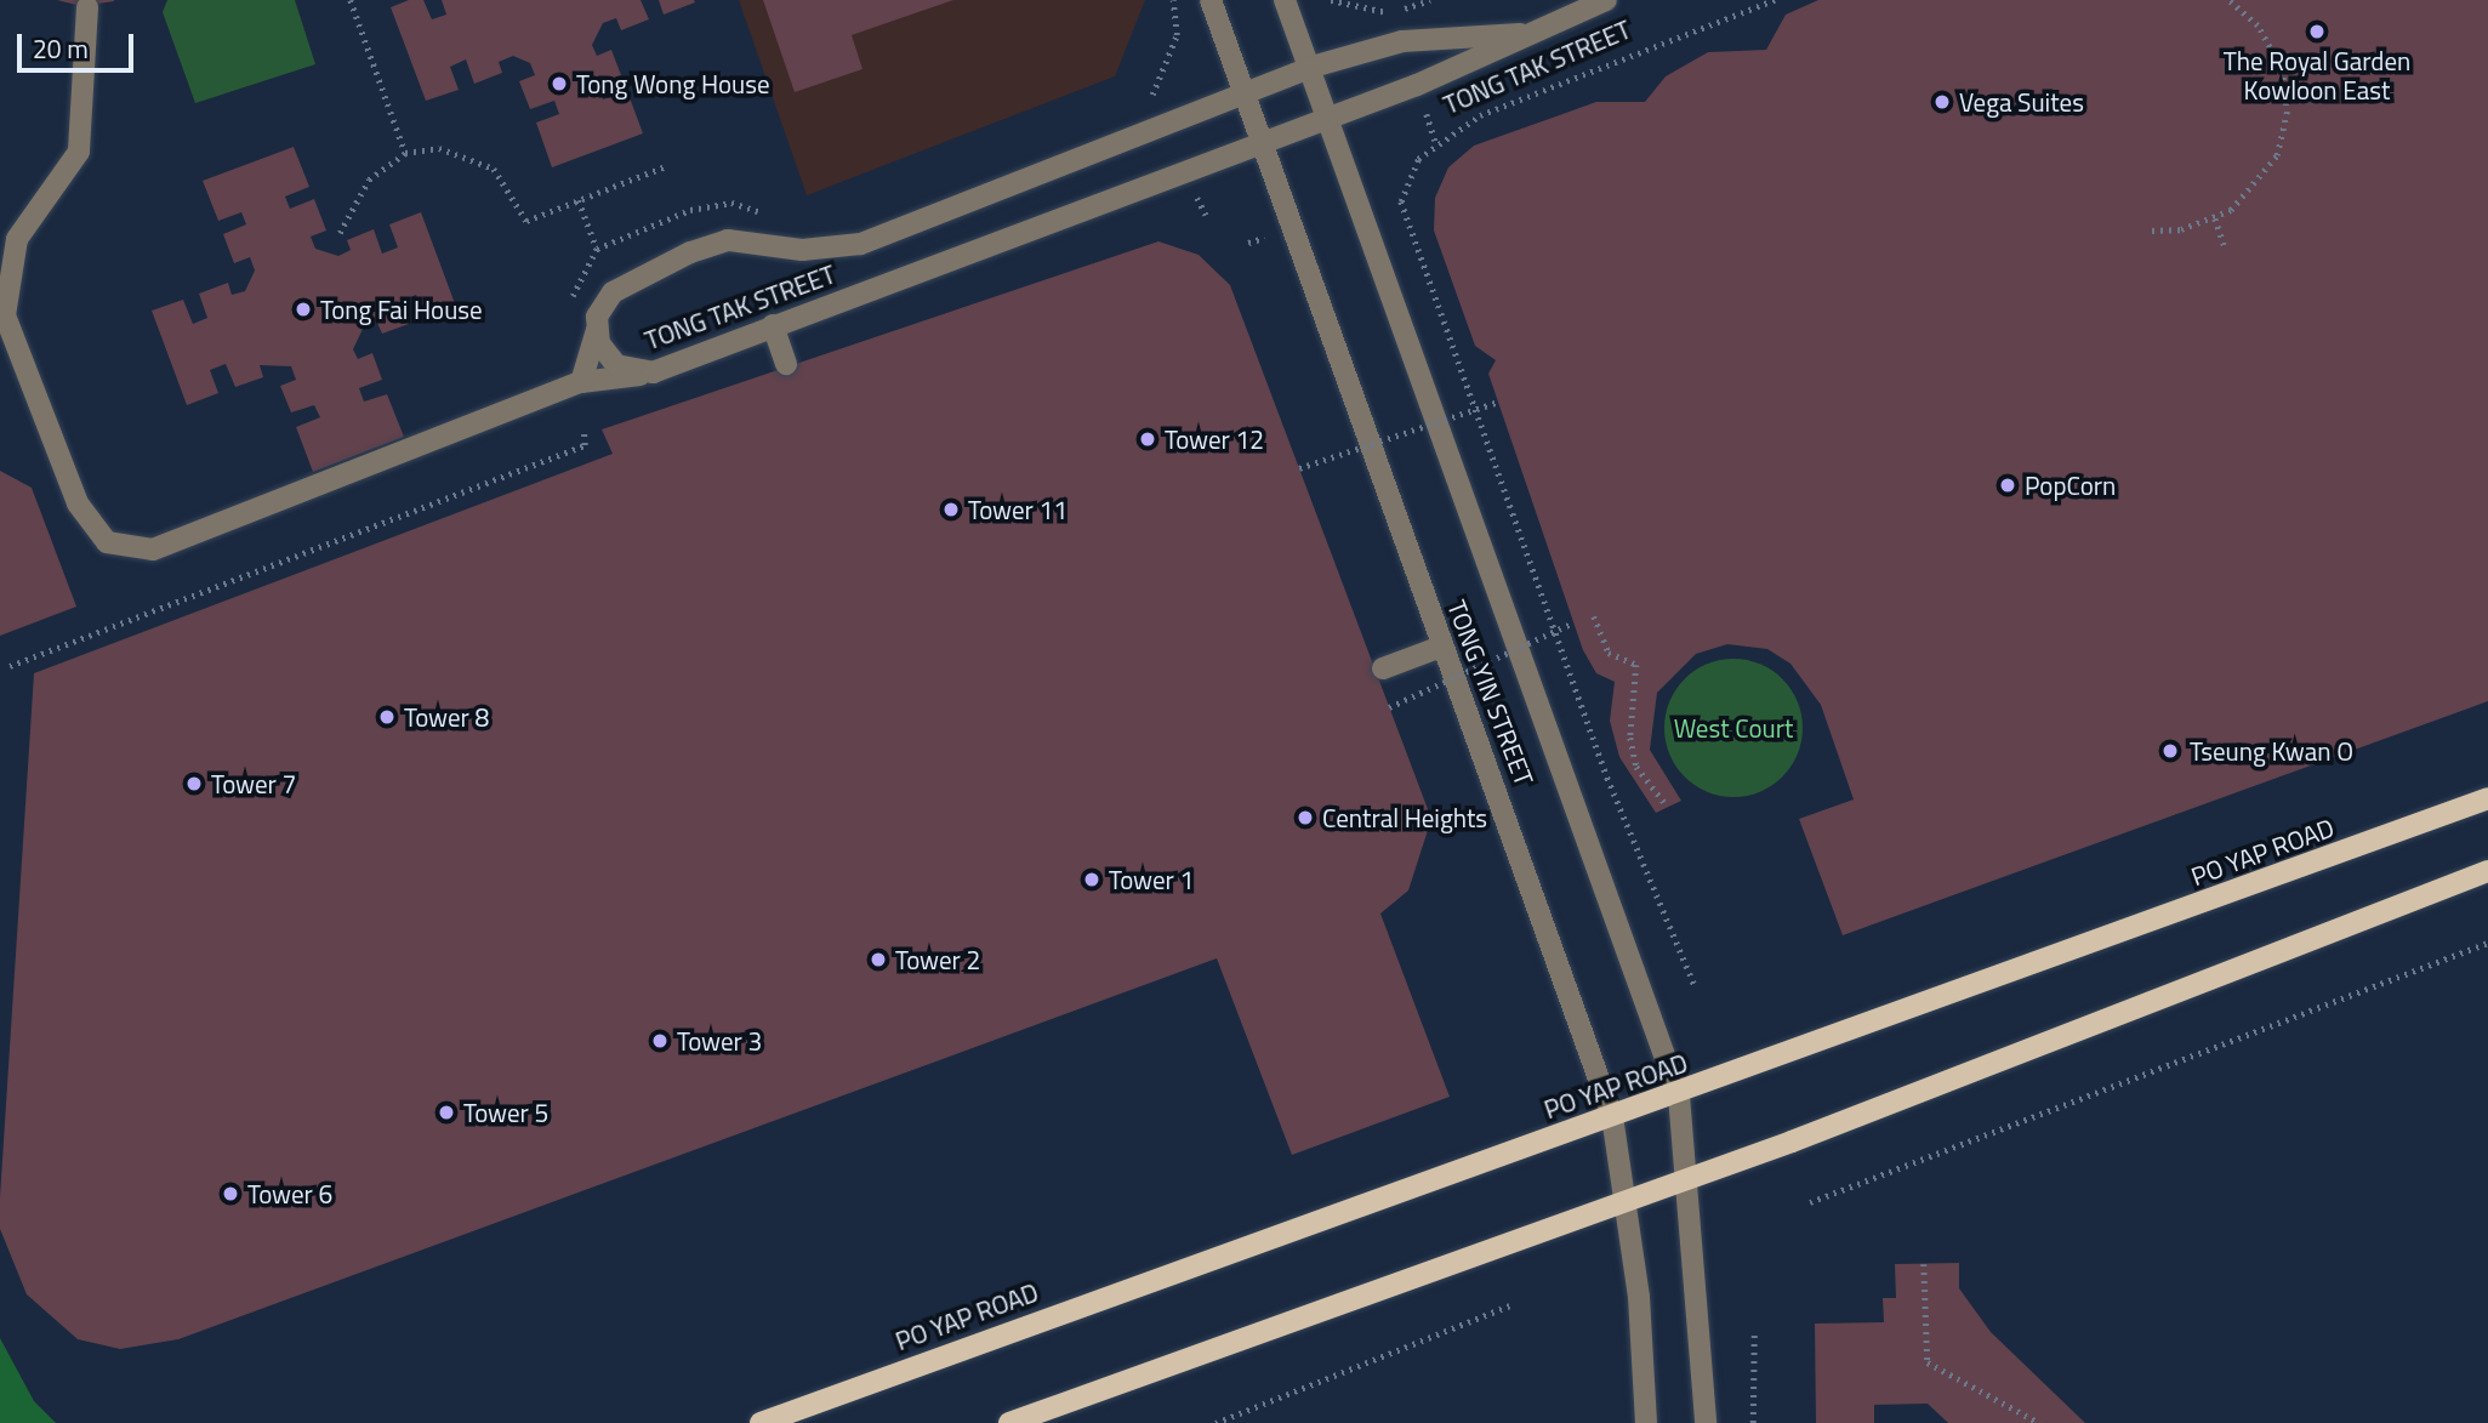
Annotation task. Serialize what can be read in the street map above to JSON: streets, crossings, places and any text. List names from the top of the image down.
{
  "streets": {
    "main road": ["PO YAP ROAD"],
    "street": ["TONG TAK STREET", "TONG YIN STREET"]
  },
  "crossings": [
    ["TONG TAK STREET", "TONG YIN STREET"],
    ["TONG YIN STREET", "PO YAP ROAD"]
  ],
  "parks": ["West Court"],
  "places": [
    "The Royal Garden Kowloon East",
    "Tong Wong House",
    "Vega Suites",
    "Tong Fai House",
    "Tower 12",
    "PopCorn",
    "Tower 11",
    "Tower 8",
    "Tseung Kwan O",
    "Tower 7",
    "Central Heights",
    "Tower 1",
    "Tower 2",
    "Tower 3",
    "Tower 5",
    "Tower 6"
  ],
  "scale_bar": "20 m"
}
